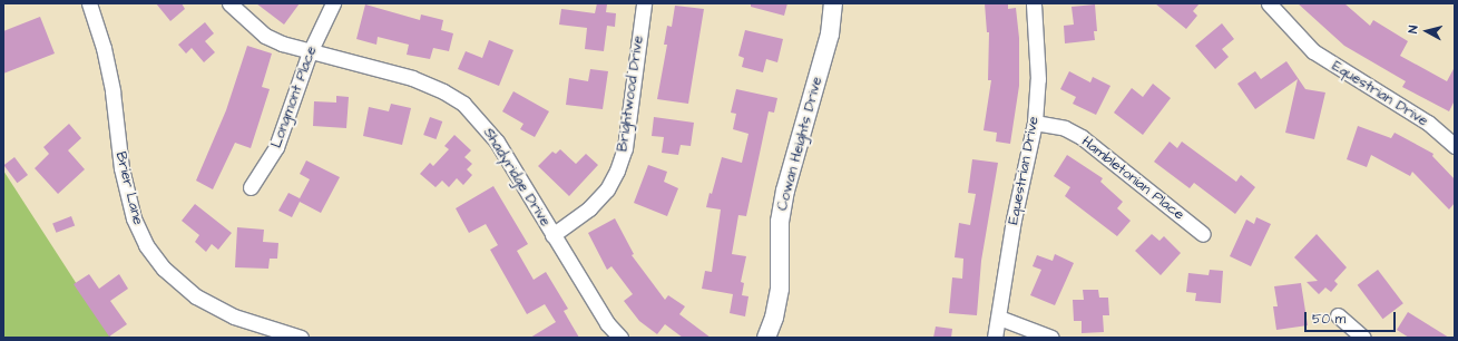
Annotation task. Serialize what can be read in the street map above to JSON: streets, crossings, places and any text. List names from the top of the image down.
{
  "streets": {
    "street": [
      "Brightwood Drive",
      "Equestrian Drive",
      "Longmont Place",
      "Cowan Heights Drive",
      "Shadyridge Drive",
      "Hambletonian Place",
      "Brier Lane"
    ]
  },
  "crossings": [
    ["Brightwood Drive", "Shadyridge Drive"],
    ["Equestrian Drive", "Hambletonian Place"],
    ["Longmont Place", "Shadyridge Drive"]
  ],
  "scale_bar": "50 m",
  "north": "left"
}
